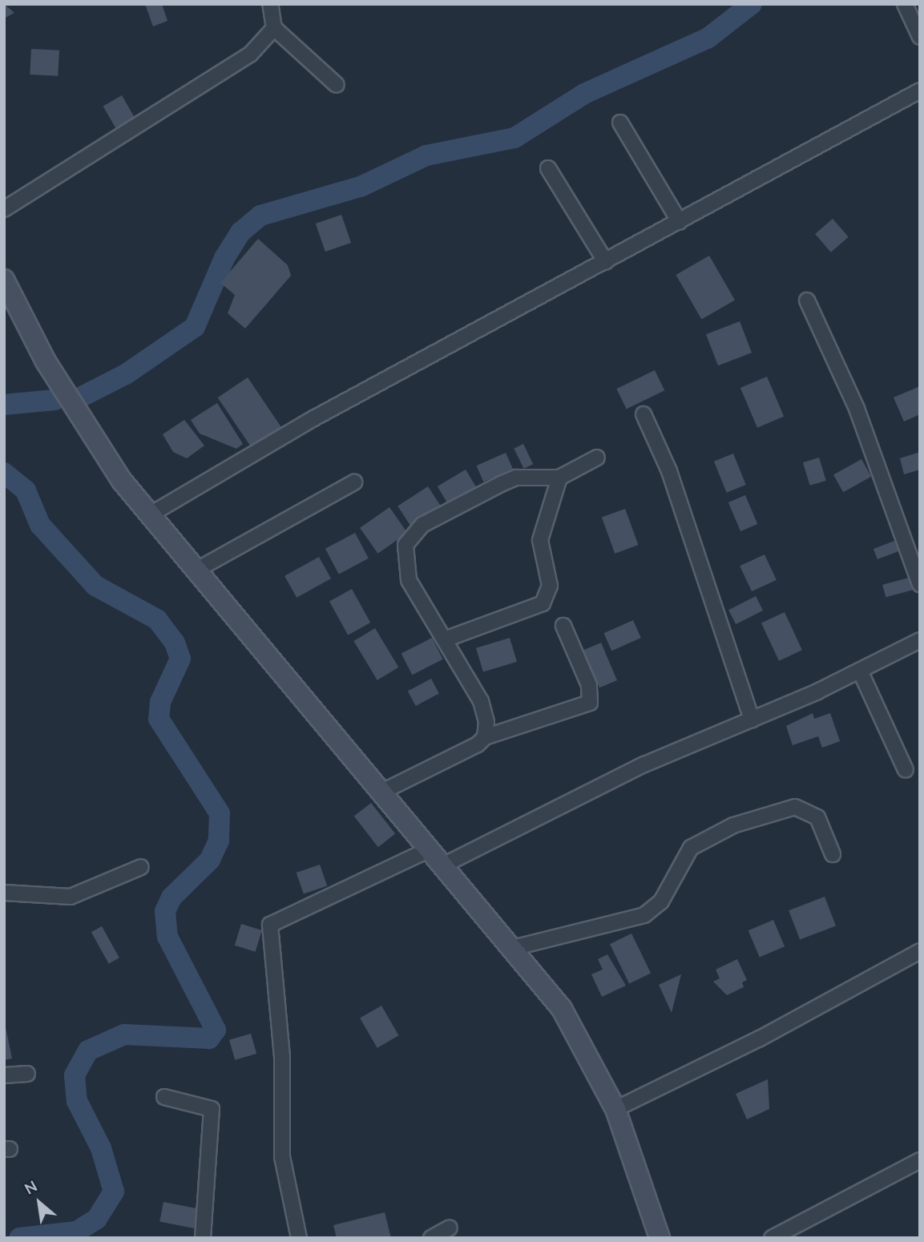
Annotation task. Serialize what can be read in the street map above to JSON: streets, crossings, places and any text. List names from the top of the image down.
{
  "north": "top left"
}
